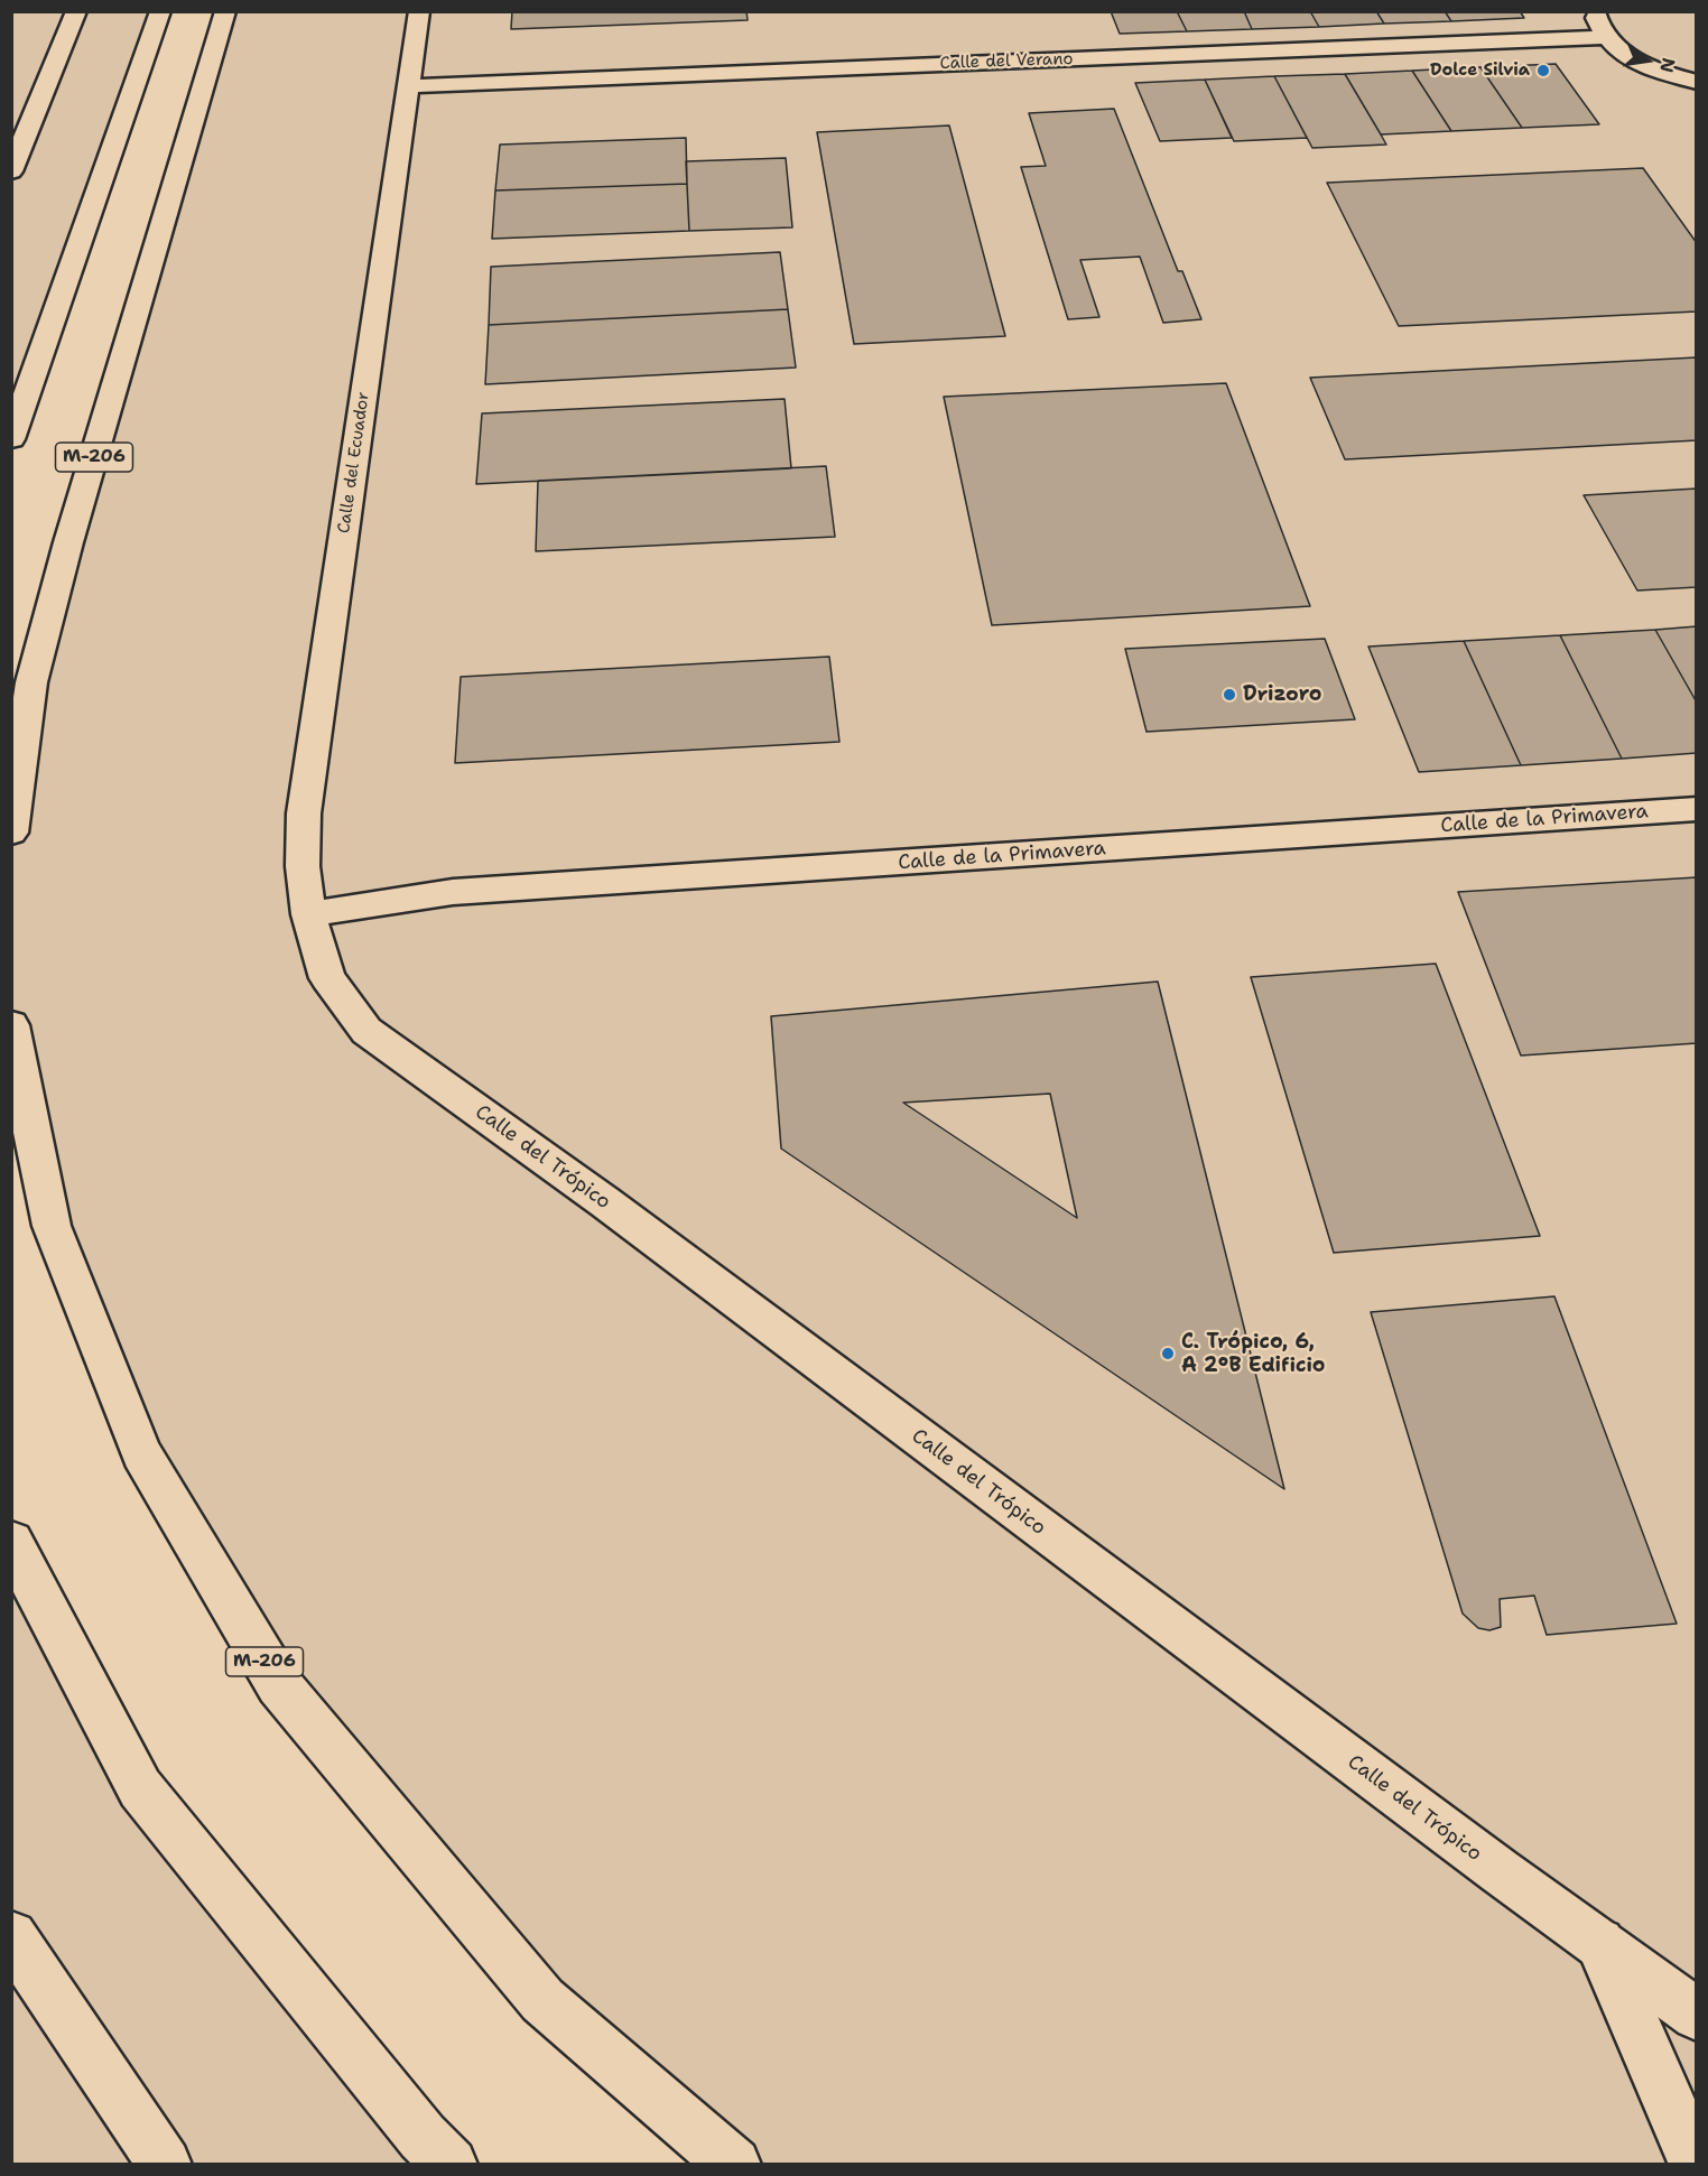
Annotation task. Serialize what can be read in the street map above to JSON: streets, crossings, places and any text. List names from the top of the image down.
{
  "streets": {
    "street": [
      "Calle del Verano",
      "M-206",
      "Calle del Ecuador",
      "Calle de la Primavera",
      "Calle del Trópico"
    ]
  },
  "crossings": [
    ["Calle del Verano", "Calle del Ecuador"],
    ["Calle del Ecuador", "Calle de la Primavera"],
    ["Calle del Ecuador", "Calle del Trópico"],
    ["Calle de la Primavera", "Calle del Trópico"]
  ],
  "places": ["Dolce Silvia", "Drizoro", "C. Trópico, 6, A 2ºB Edificio"],
  "north": "right"
}
